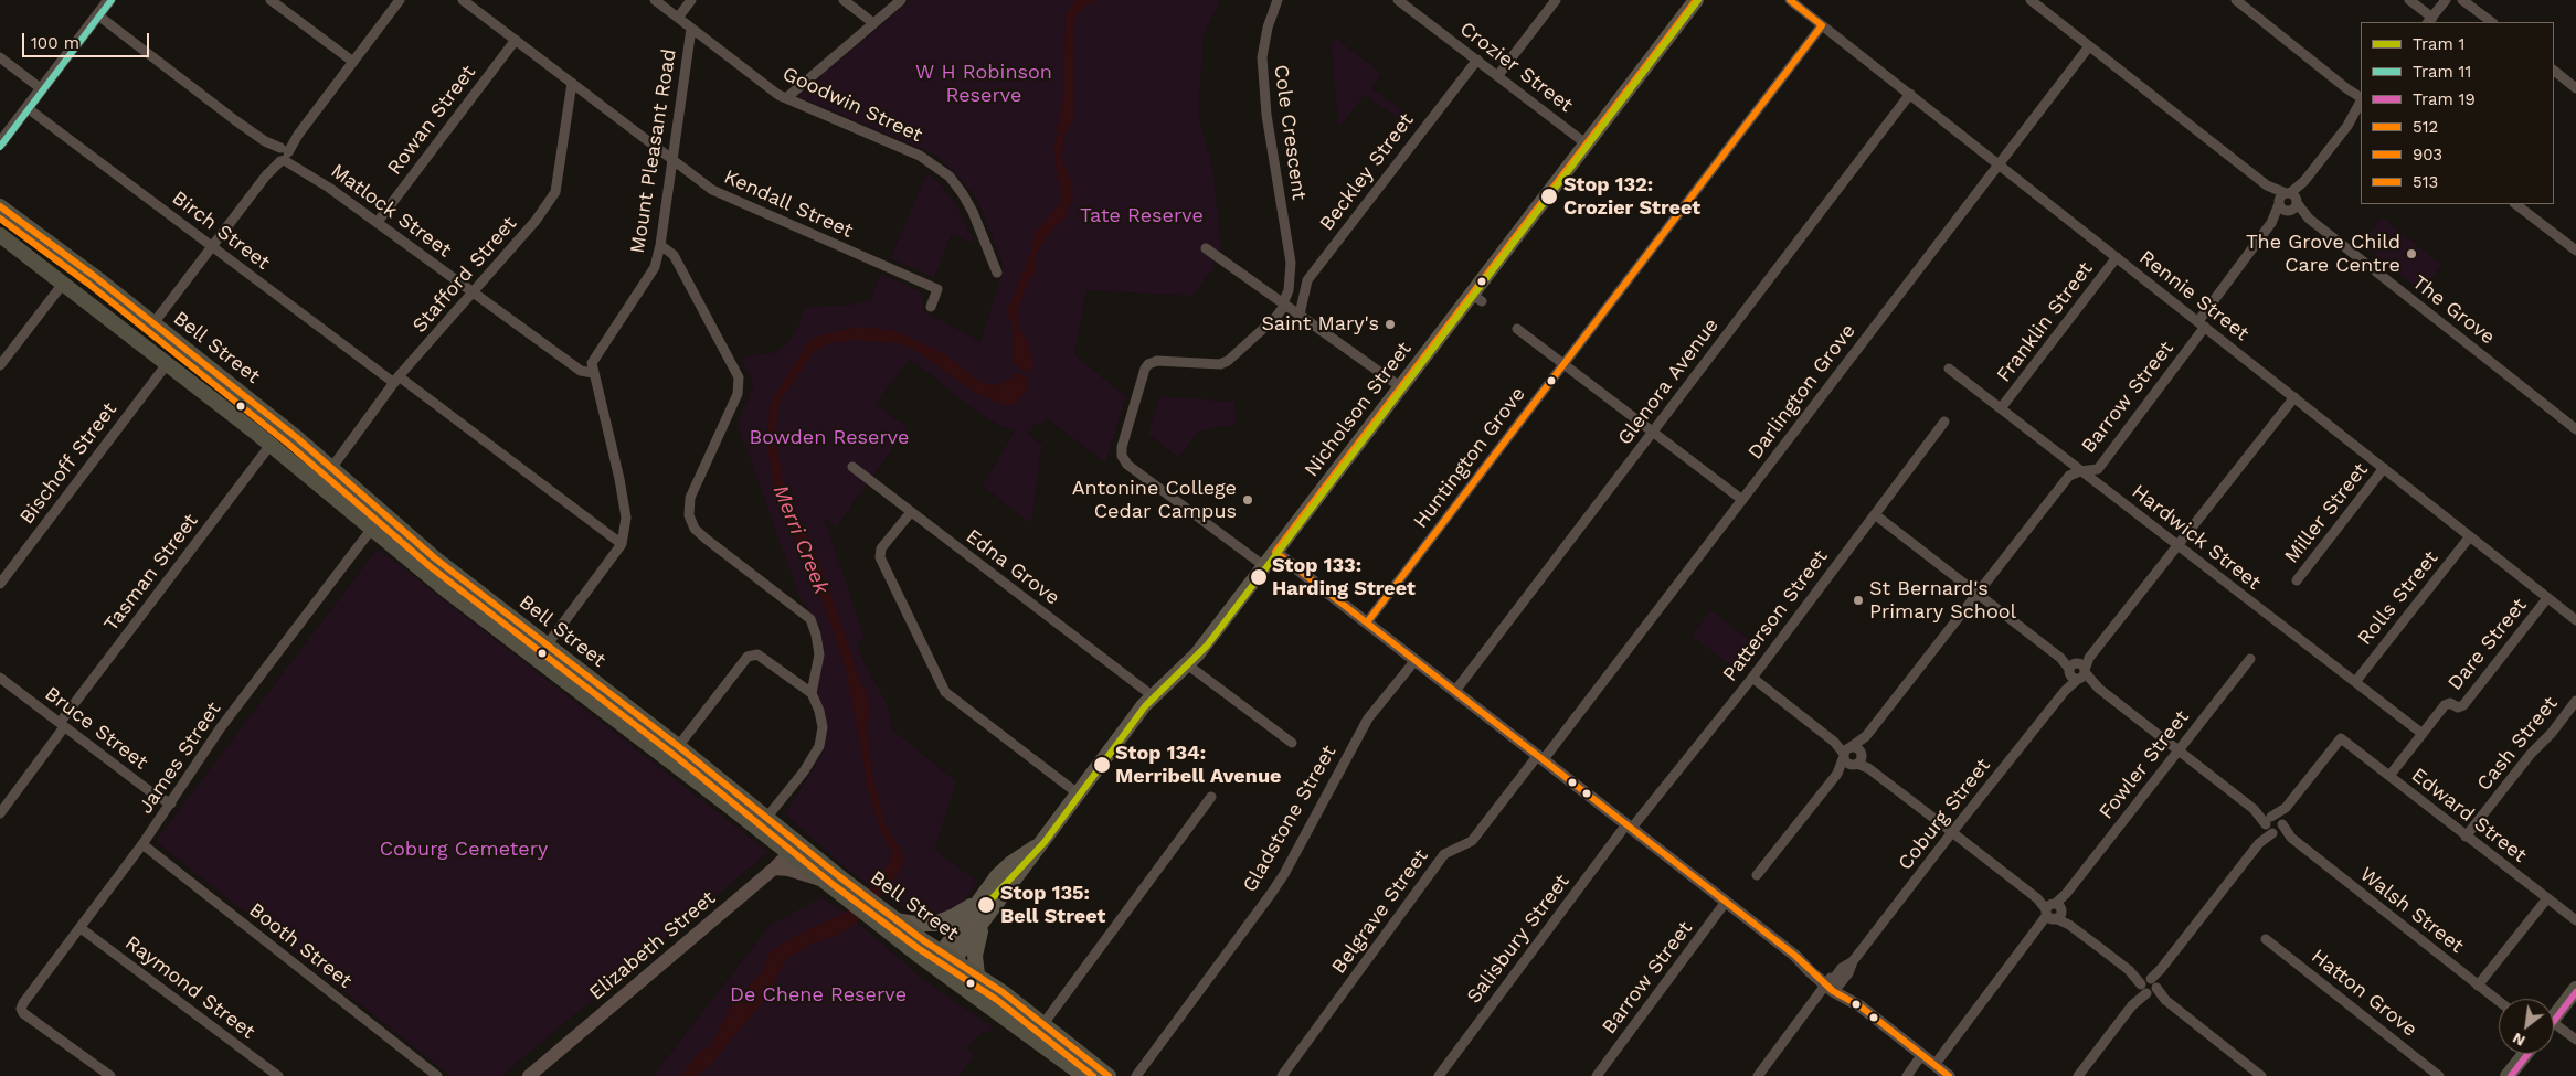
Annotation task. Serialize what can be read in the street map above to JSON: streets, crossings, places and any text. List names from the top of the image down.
{
  "streets": {
    "highway": ["Bell Street"],
    "main road": ["Nicholson Street", "Elizabeth Street"],
    "street": [
      "Crozier Street",
      "Goodwin Street",
      "Rowan Street",
      "Cole Crescent",
      "Mount Pleasant Road",
      "Beckley Street",
      "Kendall Street",
      "Matlock Street",
      "Birch Street",
      "Stafford Street",
      "Rennie Street",
      "The Grove",
      "Franklin Street",
      "Glenora Avenue",
      "Darlington Grove",
      "Barrow Street",
      "Huntington Grove",
      "Bischoff Street",
      "Miller Street",
      "Hardwick Street",
      "Edna Grove",
      "Tasman Street",
      "Rolls Street",
      "Patterson Street",
      "Dare Street",
      "Bruce Street",
      "Cash Street",
      "James Street",
      "Fowler Street",
      "Coburg Street",
      "Edward Street",
      "Gladstone Street",
      "Walsh Street",
      "Belgrave Street",
      "Salisbury Street",
      "Booth Street",
      "Raymond Street",
      "Hatton Grove"
    ]
  },
  "crossings": [
    ["Crozier Street", "Beckley Street"],
    ["Crozier Street", "Nicholson Street"],
    ["Goodwin Street", "Mount Pleasant Road"],
    ["Rowan Street", "Kendall Street"],
    ["Rowan Street", "Matlock Street"],
    ["Cole Crescent", "Nicholson Street"],
    ["Mount Pleasant Road", "Kendall Street"],
    ["Mount Pleasant Road", "Matlock Street"],
    ["Kendall Street", "Stafford Street"],
    ["Matlock Street", "Stafford Street"],
    ["Birch Street", "Stafford Street"],
    ["Stafford Street", "Bell Street"],
    ["Rennie Street", "Franklin Street"],
    ["Rennie Street", "Glenora Avenue"],
    ["Rennie Street", "Darlington Grove"],
    ["Rennie Street", "Barrow Street"],
    ["Rennie Street", "Huntington Grove"],
    ["Rennie Street", "Miller Street"],
    ["Rennie Street", "Rolls Street"],
    ["Rennie Street", "Dare Street"],
    ["The Grove", "Darlington Grove"],
    ["The Grove", "Barrow Street"],
    ["Franklin Street", "Hardwick Street"],
    ["Bell Street", "Nicholson Street"],
    ["Bell Street", "Bischoff Street"],
    ["Bell Street", "Tasman Street"],
    ["Bell Street", "James Street"],
    ["Bell Street", "Elizabeth Street"],
    ["Darlington Grove", "Belgrave Street"],
    ["Barrow Street", "Hardwick Street"],
    ["Barrow Street", "Walsh Street"],
    ["Nicholson Street", "Edna Grove"],
    ["Hardwick Street", "Rolls Street"],
    ["Hardwick Street", "Dare Street"],
    ["Tasman Street", "Bruce Street"],
    ["Patterson Street", "Walsh Street"],
    ["Patterson Street", "Salisbury Street"],
    ["Dare Street", "Edward Street"],
    ["Bruce Street", "James Street"],
    ["Cash Street", "Edward Street"],
    ["James Street", "Booth Street"],
    ["James Street", "Raymond Street"],
    ["Fowler Street", "Walsh Street"],
    ["Coburg Street", "Walsh Street"]
  ],
  "water": ["Merri Creek"],
  "parks": [
    "W H Robinson Reserve",
    "Tate Reserve",
    "Bowden Reserve",
    "Coburg Cemetery",
    "De Chene Reserve"
  ],
  "places": [
    "Stop 132: Crozier Street",
    "The Grove Child Care Centre",
    "Saint Mary's",
    "Antonine College Cedar Campus",
    "Stop 133: Harding Street",
    "St Bernard's Primary School",
    "Stop 134: Merribell Avenue",
    "Stop 135: Bell Street"
  ],
  "lines": [
    "tram line 1",
    "tram line 11",
    "transit line 512",
    "transit line 903",
    "transit line 513",
    "tram line 19"
  ],
  "legend": [
    "Tram 1",
    "Tram 11",
    "Tram 19",
    "512",
    "903",
    "513"
  ],
  "scale_bar": "100 m",
  "north": "bottom left"
}
